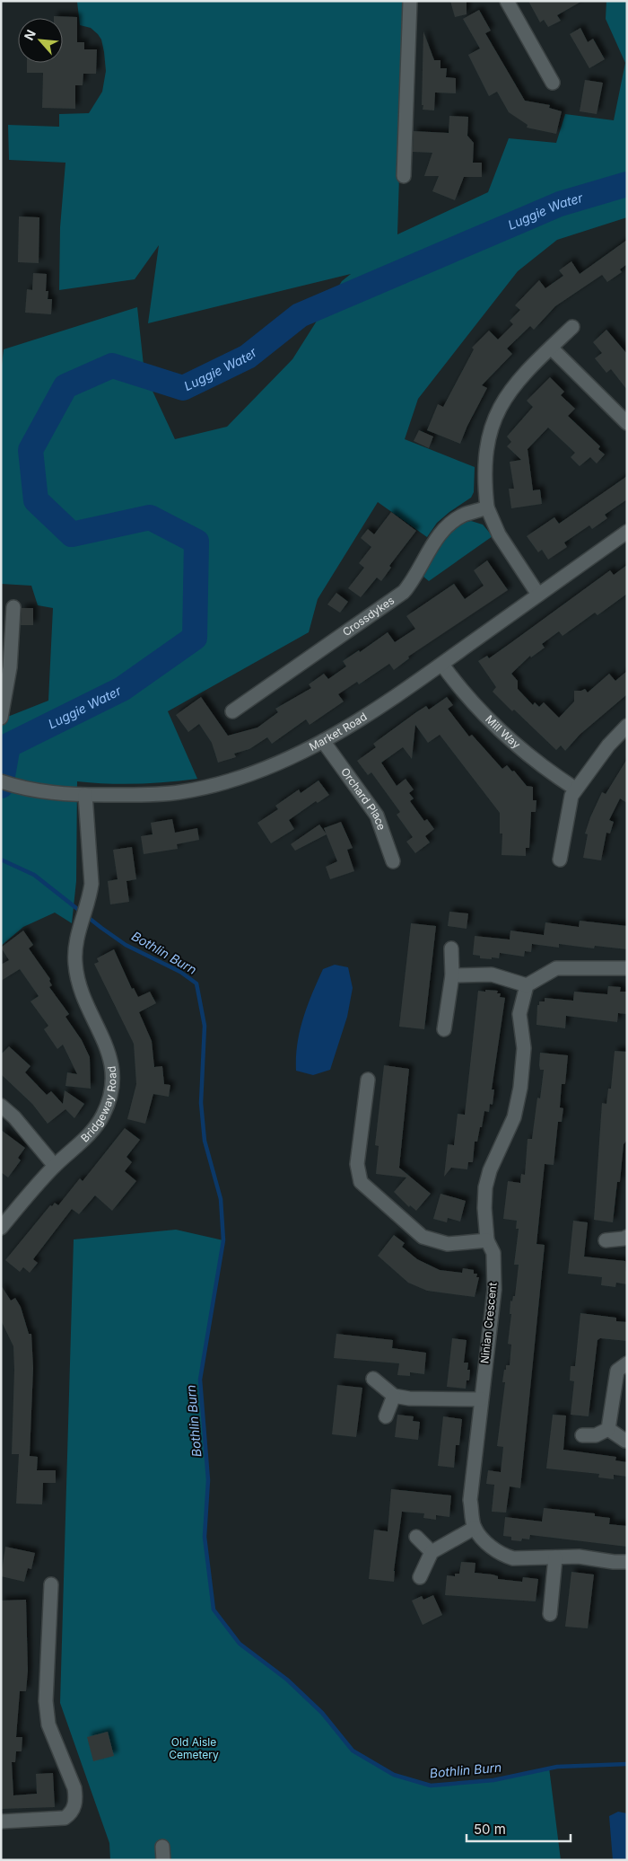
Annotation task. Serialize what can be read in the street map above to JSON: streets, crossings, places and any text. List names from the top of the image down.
{
  "streets": {
    "street": [
      "Crossdykes",
      "Market Road",
      "Mill Way",
      "Orchard Place",
      "Bridgeway Road",
      "Ninian Crescent"
    ]
  },
  "crossings": [
    ["Market Road", "Mill Way"],
    ["Market Road", "Orchard Place"],
    ["Market Road", "Bridgeway Road"]
  ],
  "water": ["Luggie Water", "Bothlin Burn"],
  "parks": ["Old Aisle Cemetery"],
  "scale_bar": "50 m",
  "north": "top left"
}
